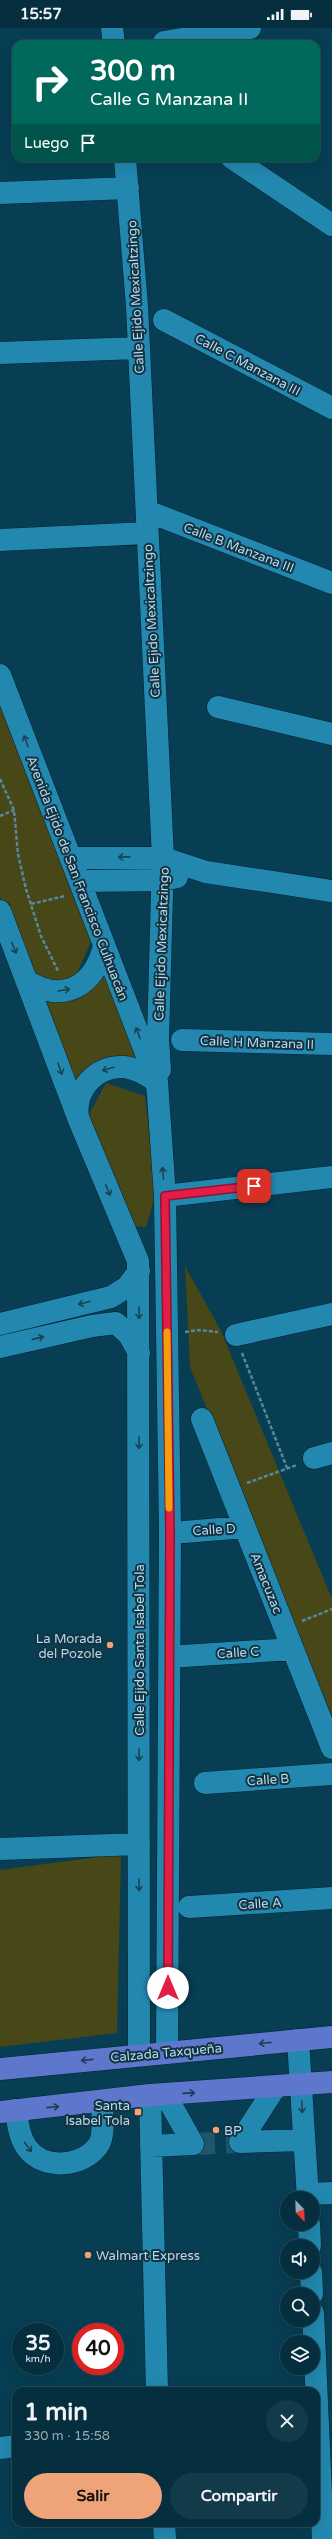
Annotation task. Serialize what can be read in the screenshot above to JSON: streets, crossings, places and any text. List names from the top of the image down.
{
  "streets": {
    "main road": ["Calzada Taxqueña"],
    "street": [
      "Calle Ejido Mexicaltzingo",
      "Calle C Manzana III",
      "Calle B Manzana III",
      "Avenida Ejido de San Francisco Culhuacán",
      "Calle H Manzana II",
      "Calle D",
      "Amacuzac",
      "Calle Ejido Santa Isabel Tola",
      "Calle C",
      "Calle B",
      "Calle A"
    ]
  },
  "crossings": [
    ["Calle Ejido Mexicaltzingo", "Calle B Manzana III"],
    ["Calle Ejido Mexicaltzingo", "Avenida Ejido de San Francisco Culhuacán"],
    ["Calle D", "Amacuzac"],
    ["Amacuzac", "Calle C"],
    ["Calle Ejido Santa Isabel Tola", "Calzada Taxqueña"]
  ],
  "places": {
    "other": ["La Morada del Pozole", "BP", "Walmart Express"],
    "transit": ["Santa Isabel Tola"]
  },
  "north": "bottom right",
  "page": {
    "status": "15:57",
    "turn": ["300 m", "Calle G Manzana II"],
    "then": "Luego",
    "speed": "35 km/h",
    "limit": "40",
    "heading": ["1 min", "330 m · 15:58"],
    "buttons": ["Salir", "Compartir"]
  }
}
